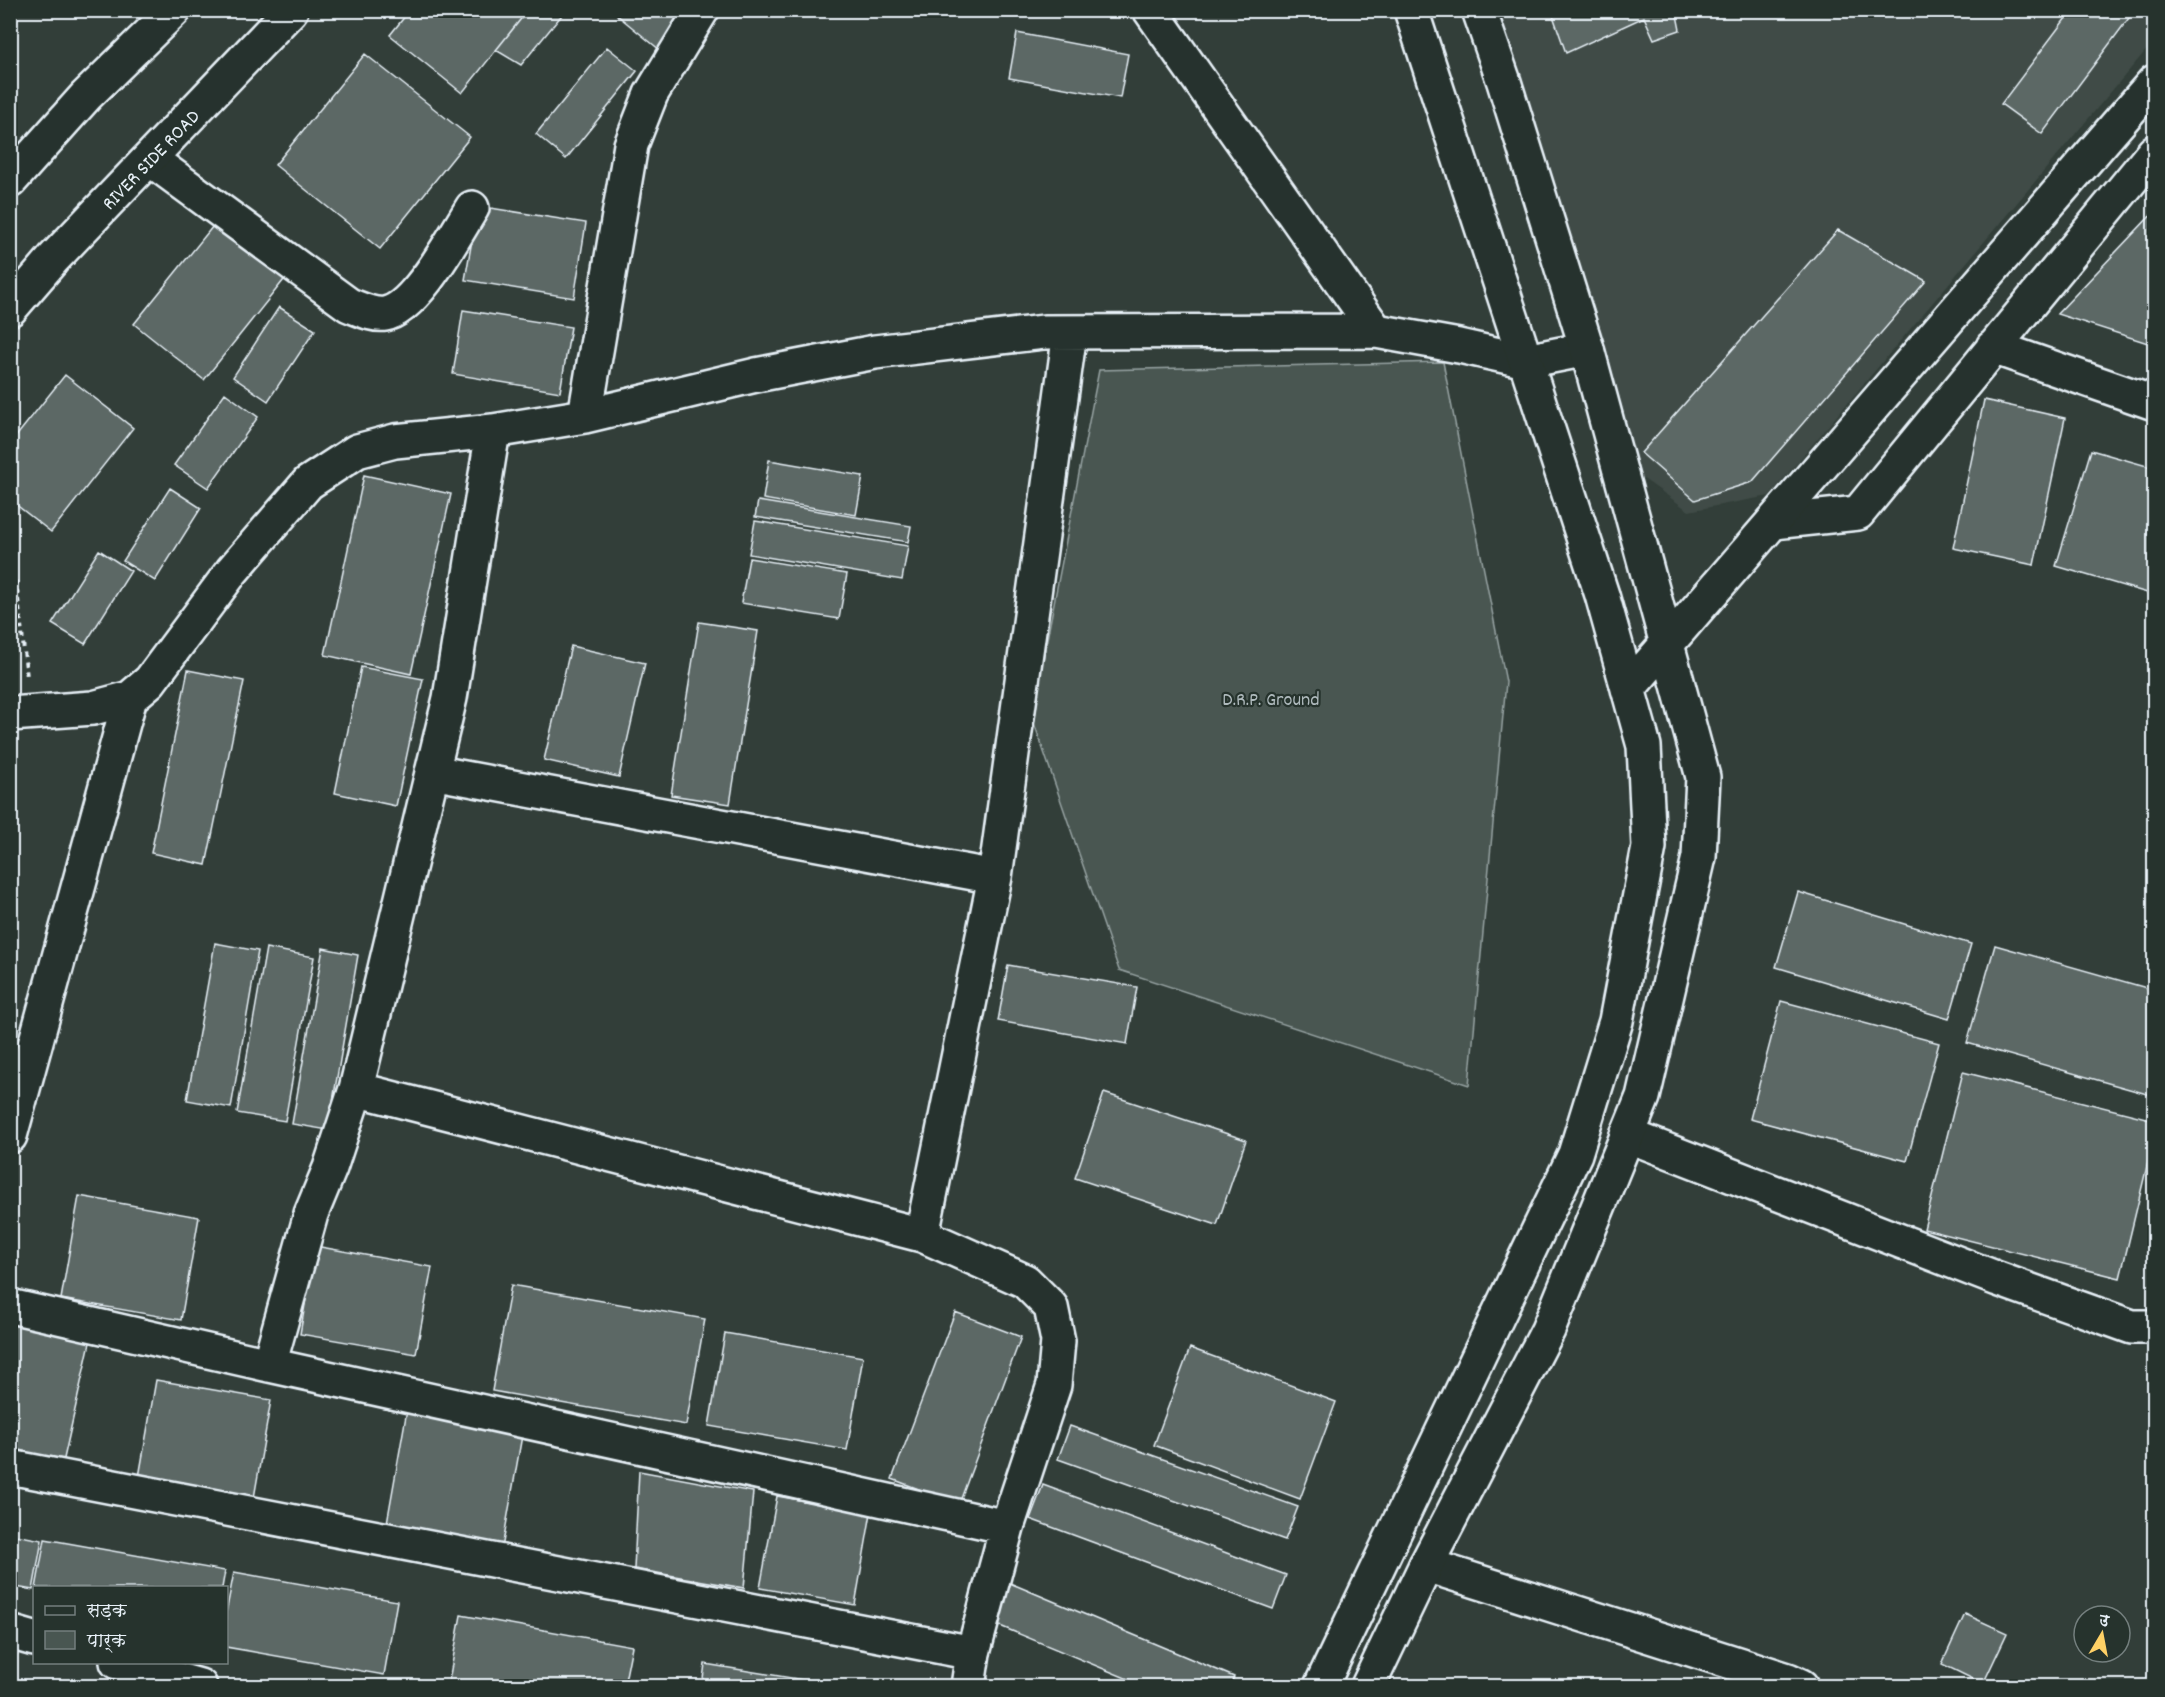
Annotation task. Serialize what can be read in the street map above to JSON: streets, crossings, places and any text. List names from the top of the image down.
{
  "streets": {
    "main road": ["RIVER SIDE ROAD"]
  },
  "parks": ["D.R.P. Ground"],
  "legend": ["सड़क", "पार्क"],
  "north": "top"
}
